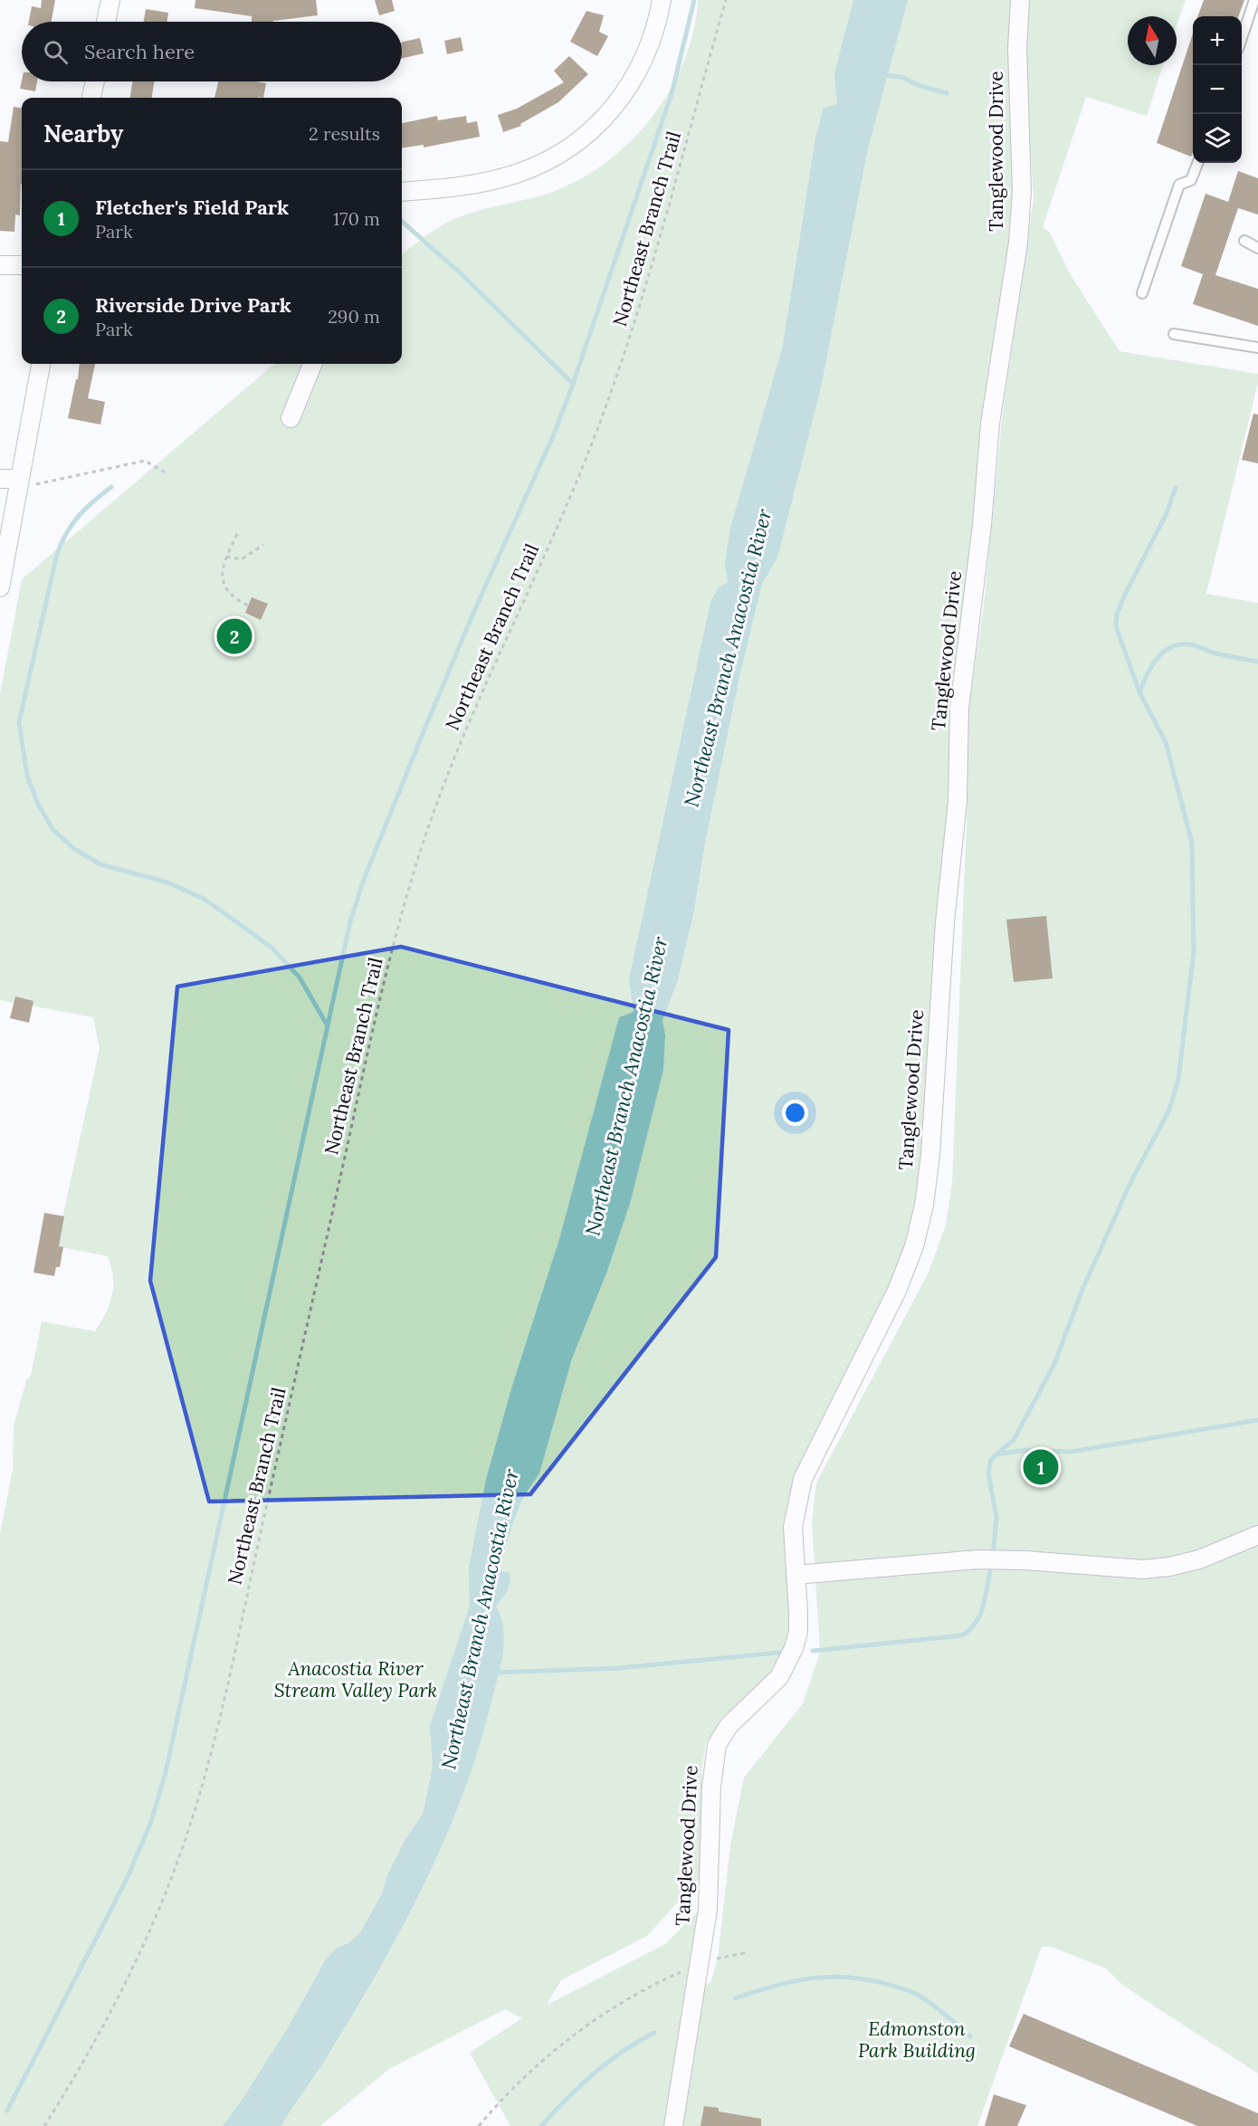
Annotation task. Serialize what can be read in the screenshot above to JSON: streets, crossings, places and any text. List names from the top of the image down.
{
  "streets": {
    "street": ["Tanglewood Drive"],
    "path": ["Northeast Branch Trail"]
  },
  "water": ["Northeast Branch Anacostia River"],
  "parks": ["Anacostia River Stream Valley Park", "Edmonston Park Building"],
  "north": "top",
  "page": {
    "map_buttons": ["+", "−"],
    "search": "Search here",
    "heading": ["Nearby", "2 results"],
    "list": [
      {
        "mark": "1",
        "name": "Fletcher's Field Park",
        "note": "Park",
        "value": "170 m"
      },
      {
        "mark": "2",
        "name": "Riverside Drive Park",
        "note": "Park",
        "value": "290 m"
      }
    ],
    "pins": ["2", "1"]
  }
}
